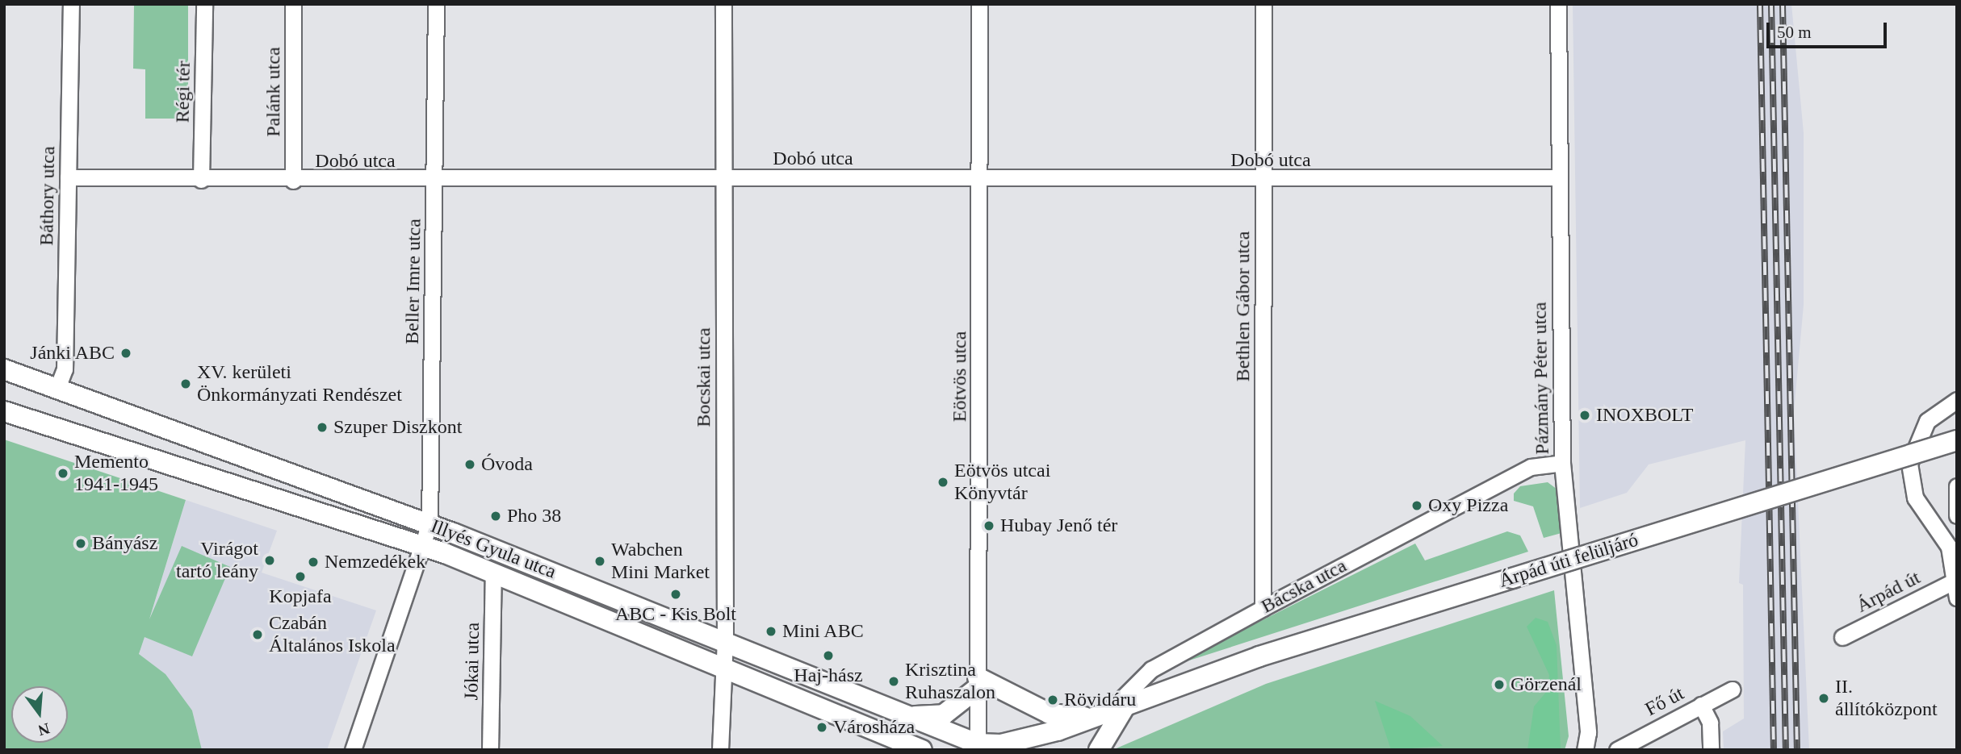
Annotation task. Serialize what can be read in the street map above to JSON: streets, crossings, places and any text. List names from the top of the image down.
{
  "streets": {
    "main road": ["Illyés Gyula utca", "Árpád úti felüljáró", "Bácska utca"],
    "street": [
      "Régi tér",
      "Palánk utca",
      "Dobó utca",
      "Báthory utca",
      "Beller Imre utca",
      "Bethlen Gábor utca",
      "Eötvös utca",
      "Bocskai utca",
      "Pázmány Péter utca",
      "Árpád út",
      "Jókai utca",
      "Fő út"
    ]
  },
  "crossings": [
    ["Régi tér", "Dobó utca"],
    ["Palánk utca", "Dobó utca"],
    ["Dobó utca", "Báthory utca"],
    ["Dobó utca", "Beller Imre utca"],
    ["Dobó utca", "Bethlen Gábor utca"],
    ["Dobó utca", "Eötvös utca"],
    ["Dobó utca", "Bocskai utca"],
    ["Dobó utca", "Pázmány Péter utca"],
    ["Báthory utca", "Illyés Gyula utca"],
    ["Beller Imre utca", "Illyés Gyula utca"],
    ["Bethlen Gábor utca", "Bácska utca"],
    ["Eötvös utca", "Illyés Gyula utca"],
    ["Eötvös utca", "Bácska utca"],
    ["Bocskai utca", "Illyés Gyula utca"],
    ["Pázmány Péter utca", "Bácska utca"],
    ["Illyés Gyula utca", "Bácska utca"],
    ["Illyés Gyula utca", "Jókai utca"],
    ["Árpád úti felüljáró", "Bácska utca"]
  ],
  "places": [
    "Jánki ABC",
    "XV. kerületi Önkormányzati Rendészet",
    "INOXBOLT",
    "Szuper Diszkont",
    "Óvoda",
    "Memento 1941-1945",
    "Eötvös utcai Könyvtár",
    "Oxy Pizza",
    "Pho 38",
    "Hubay Jenő tér",
    "Bányász",
    "Virágot tartó leány",
    "Wabchen Mini Market",
    "Nemzedékek",
    "Kopjafa",
    "ABC - Kis Bolt",
    "Mini ABC",
    "Czabán Általános Iskola",
    "Haj-hász",
    "Krisztina Ruhaszalon",
    "Görzenál",
    "II. állítóközpont",
    "Rövidáru",
    "Városháza"
  ],
  "scale_bar": "50 m",
  "north": "bottom"
}
